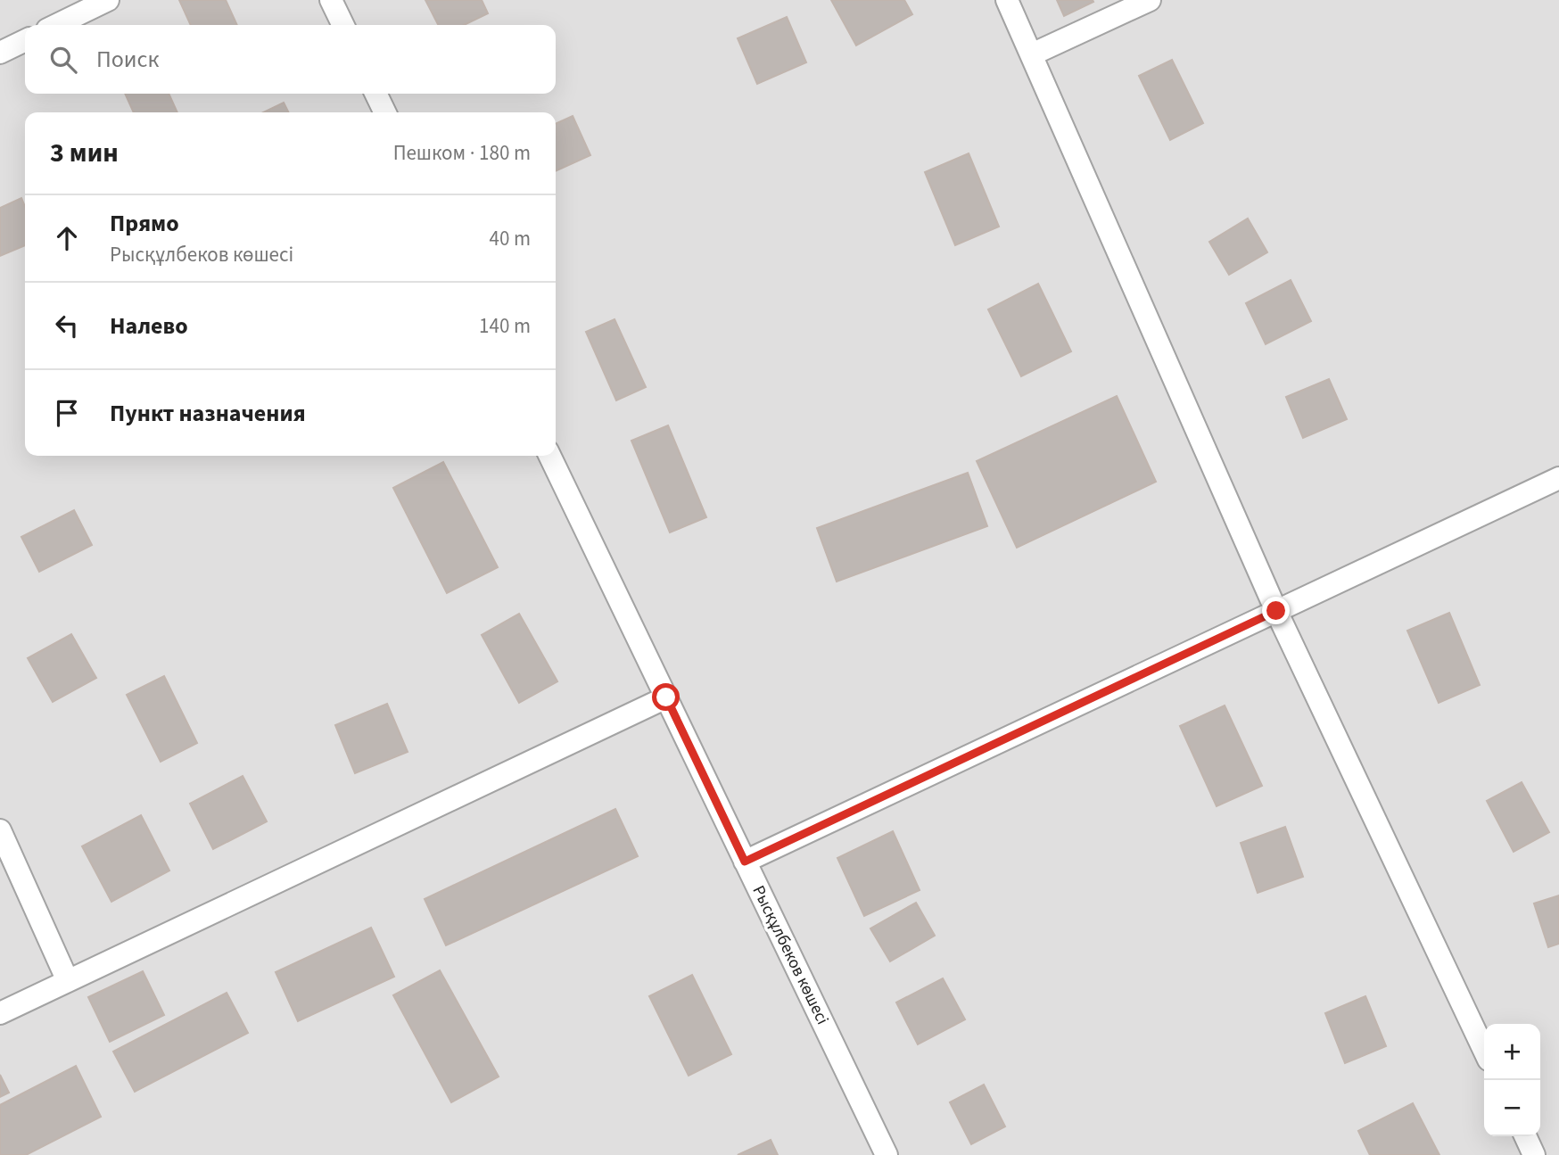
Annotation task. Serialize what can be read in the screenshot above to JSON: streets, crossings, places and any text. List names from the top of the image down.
{
  "streets": {
    "street": ["Рысқұлбеков көшесі"]
  },
  "page": {
    "search": "Поиск",
    "heading": ["3 мин", "Пешком · 180 m"],
    "list": [
      ["Прямо", "Рысқұлбеков көшесі", "40 m"],
      ["Налево", "140 m"],
      "Пункт назначения"
    ],
    "map_buttons": ["+", "−"]
  }
}
